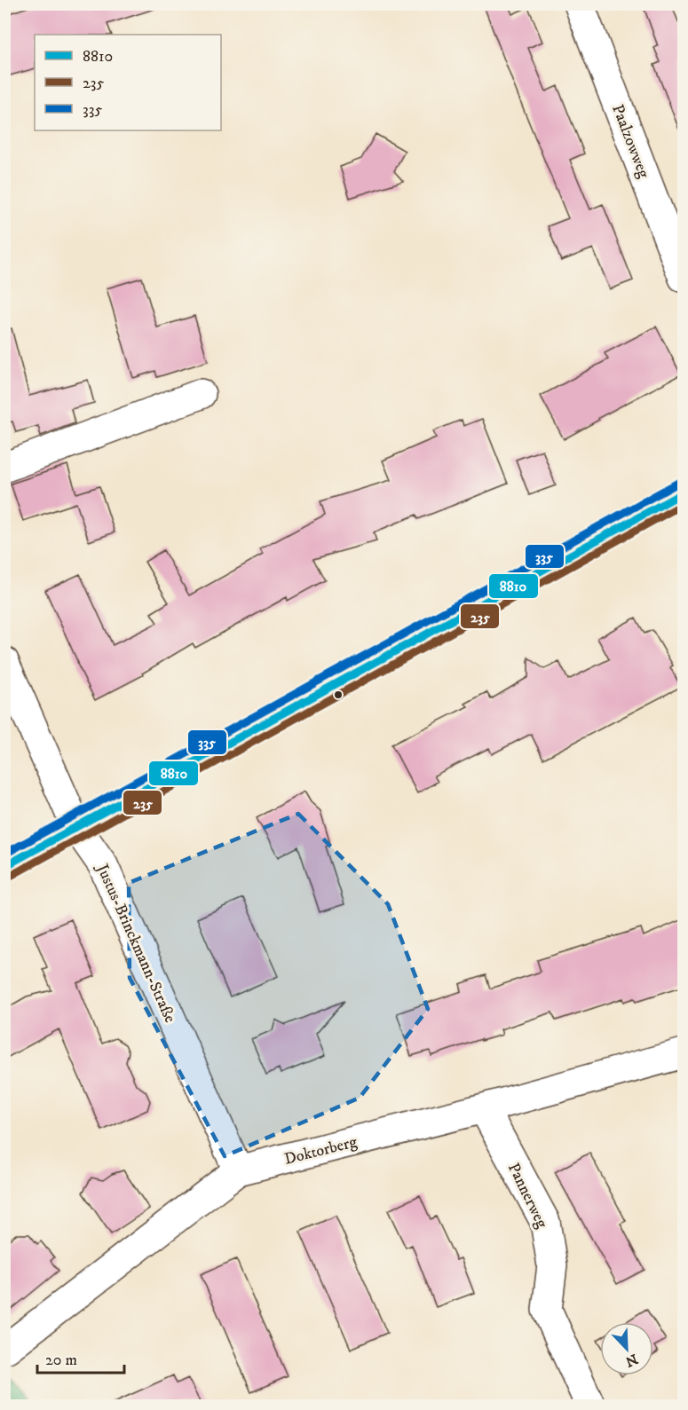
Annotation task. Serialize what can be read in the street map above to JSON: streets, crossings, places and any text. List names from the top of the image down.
{
  "streets": {
    "street": [
      "Paalzowweg",
      "Justus-Brinckmann-Straße",
      "Doktorberg",
      "Pannerweg"
    ]
  },
  "crossings": [
    ["Justus-Brinckmann-Straße", "Doktorberg"],
    ["Doktorberg", "Pannerweg"]
  ],
  "lines": ["transit line 335", "transit line 8810", "transit line 235"],
  "legend": ["8810", "235", "335"],
  "scale_bar": "20 m",
  "north": "bottom right"
}
